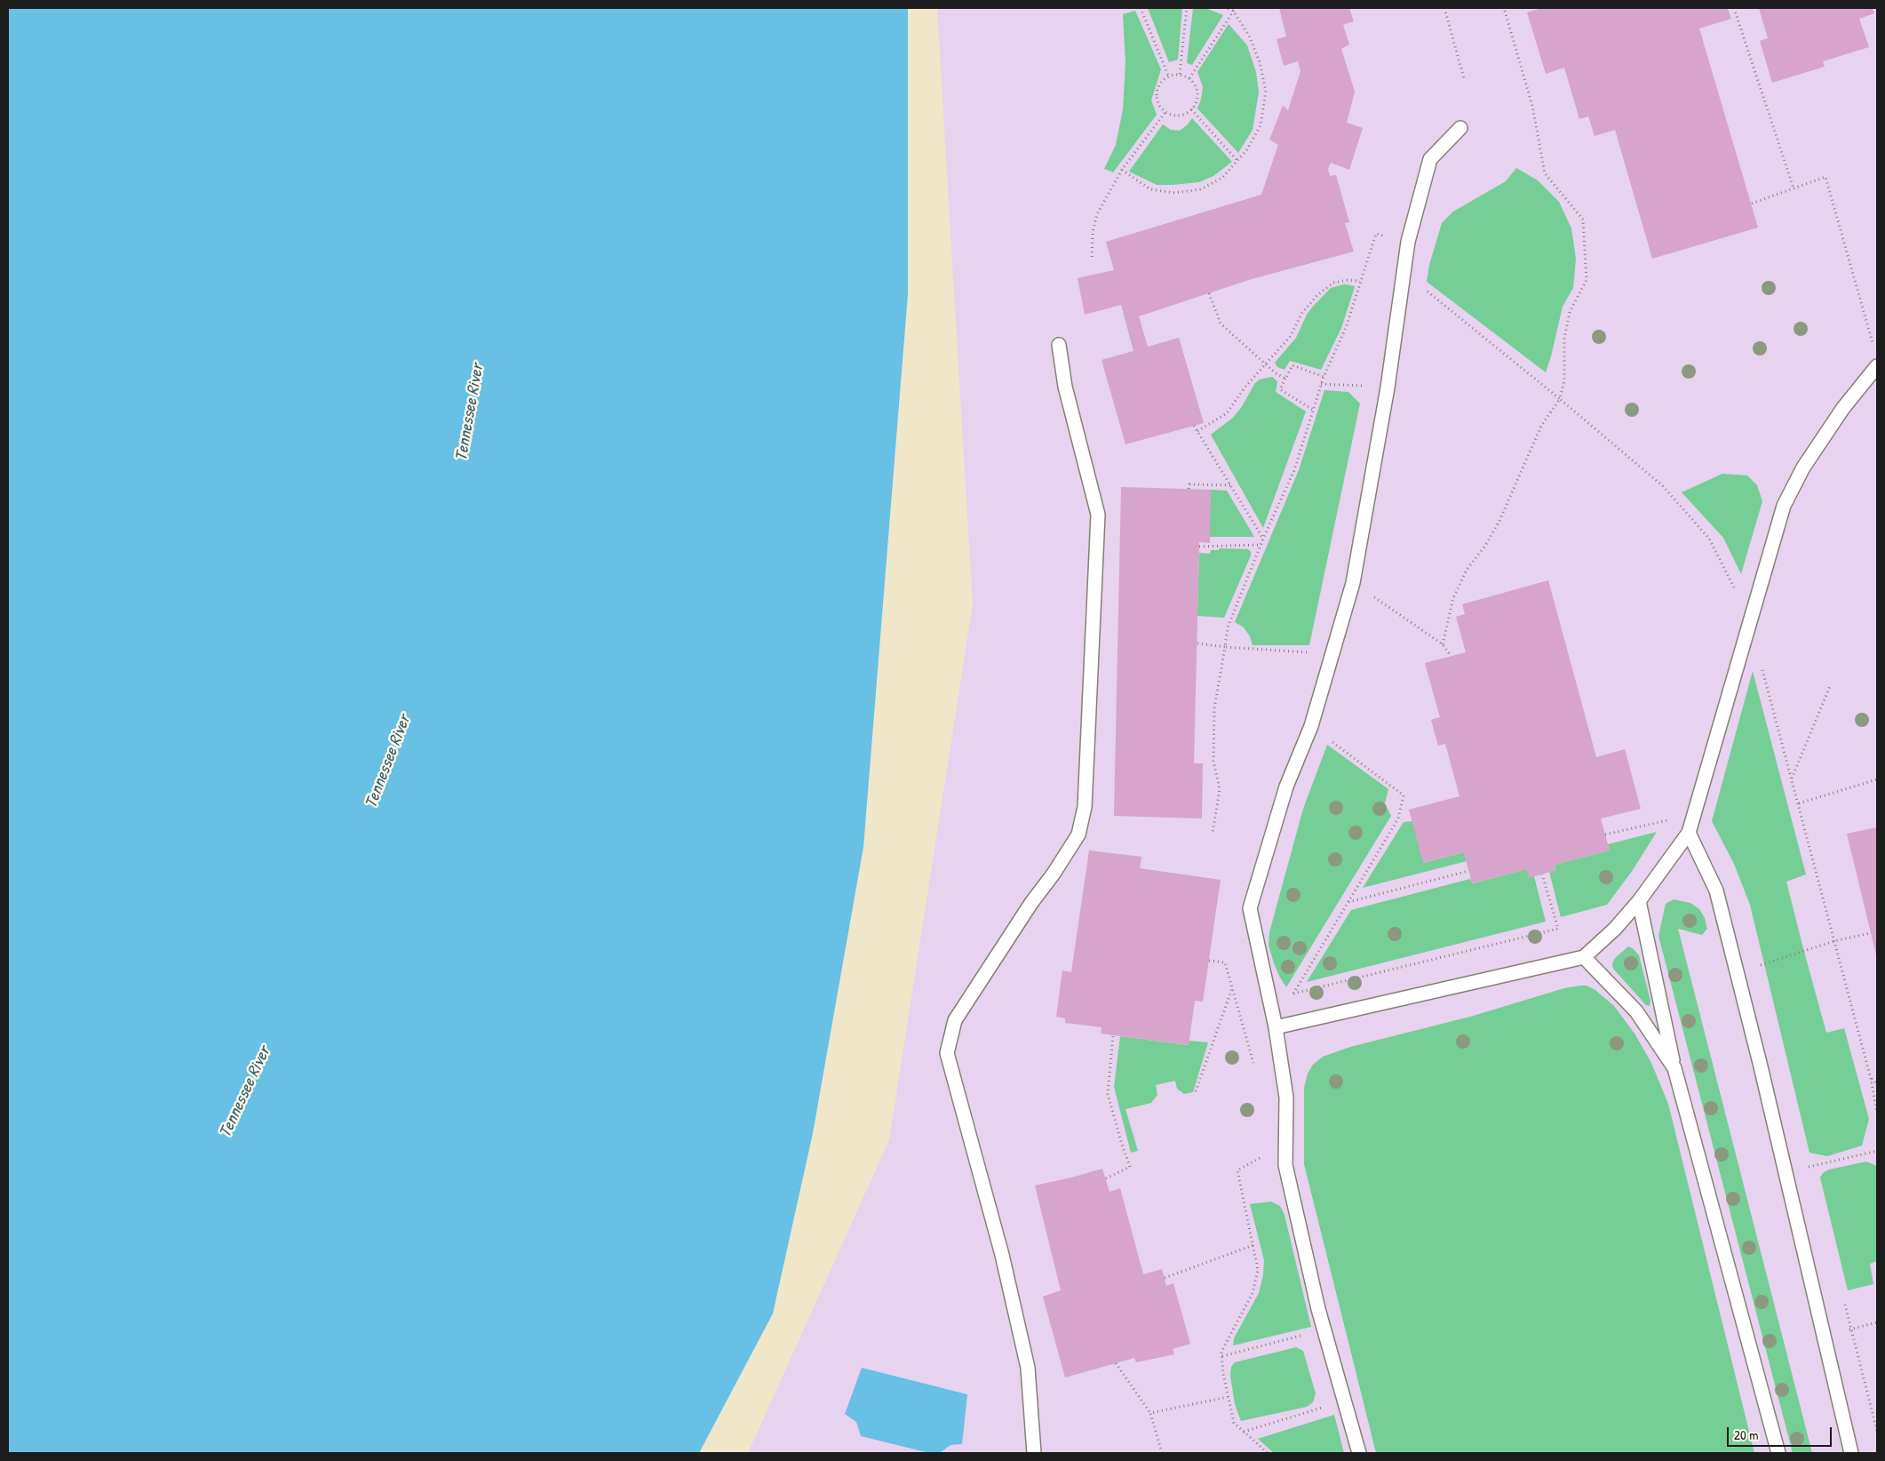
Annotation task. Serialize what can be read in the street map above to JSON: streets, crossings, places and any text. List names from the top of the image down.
{
  "water": ["Tennessee River"],
  "scale_bar": "20 m"
}
